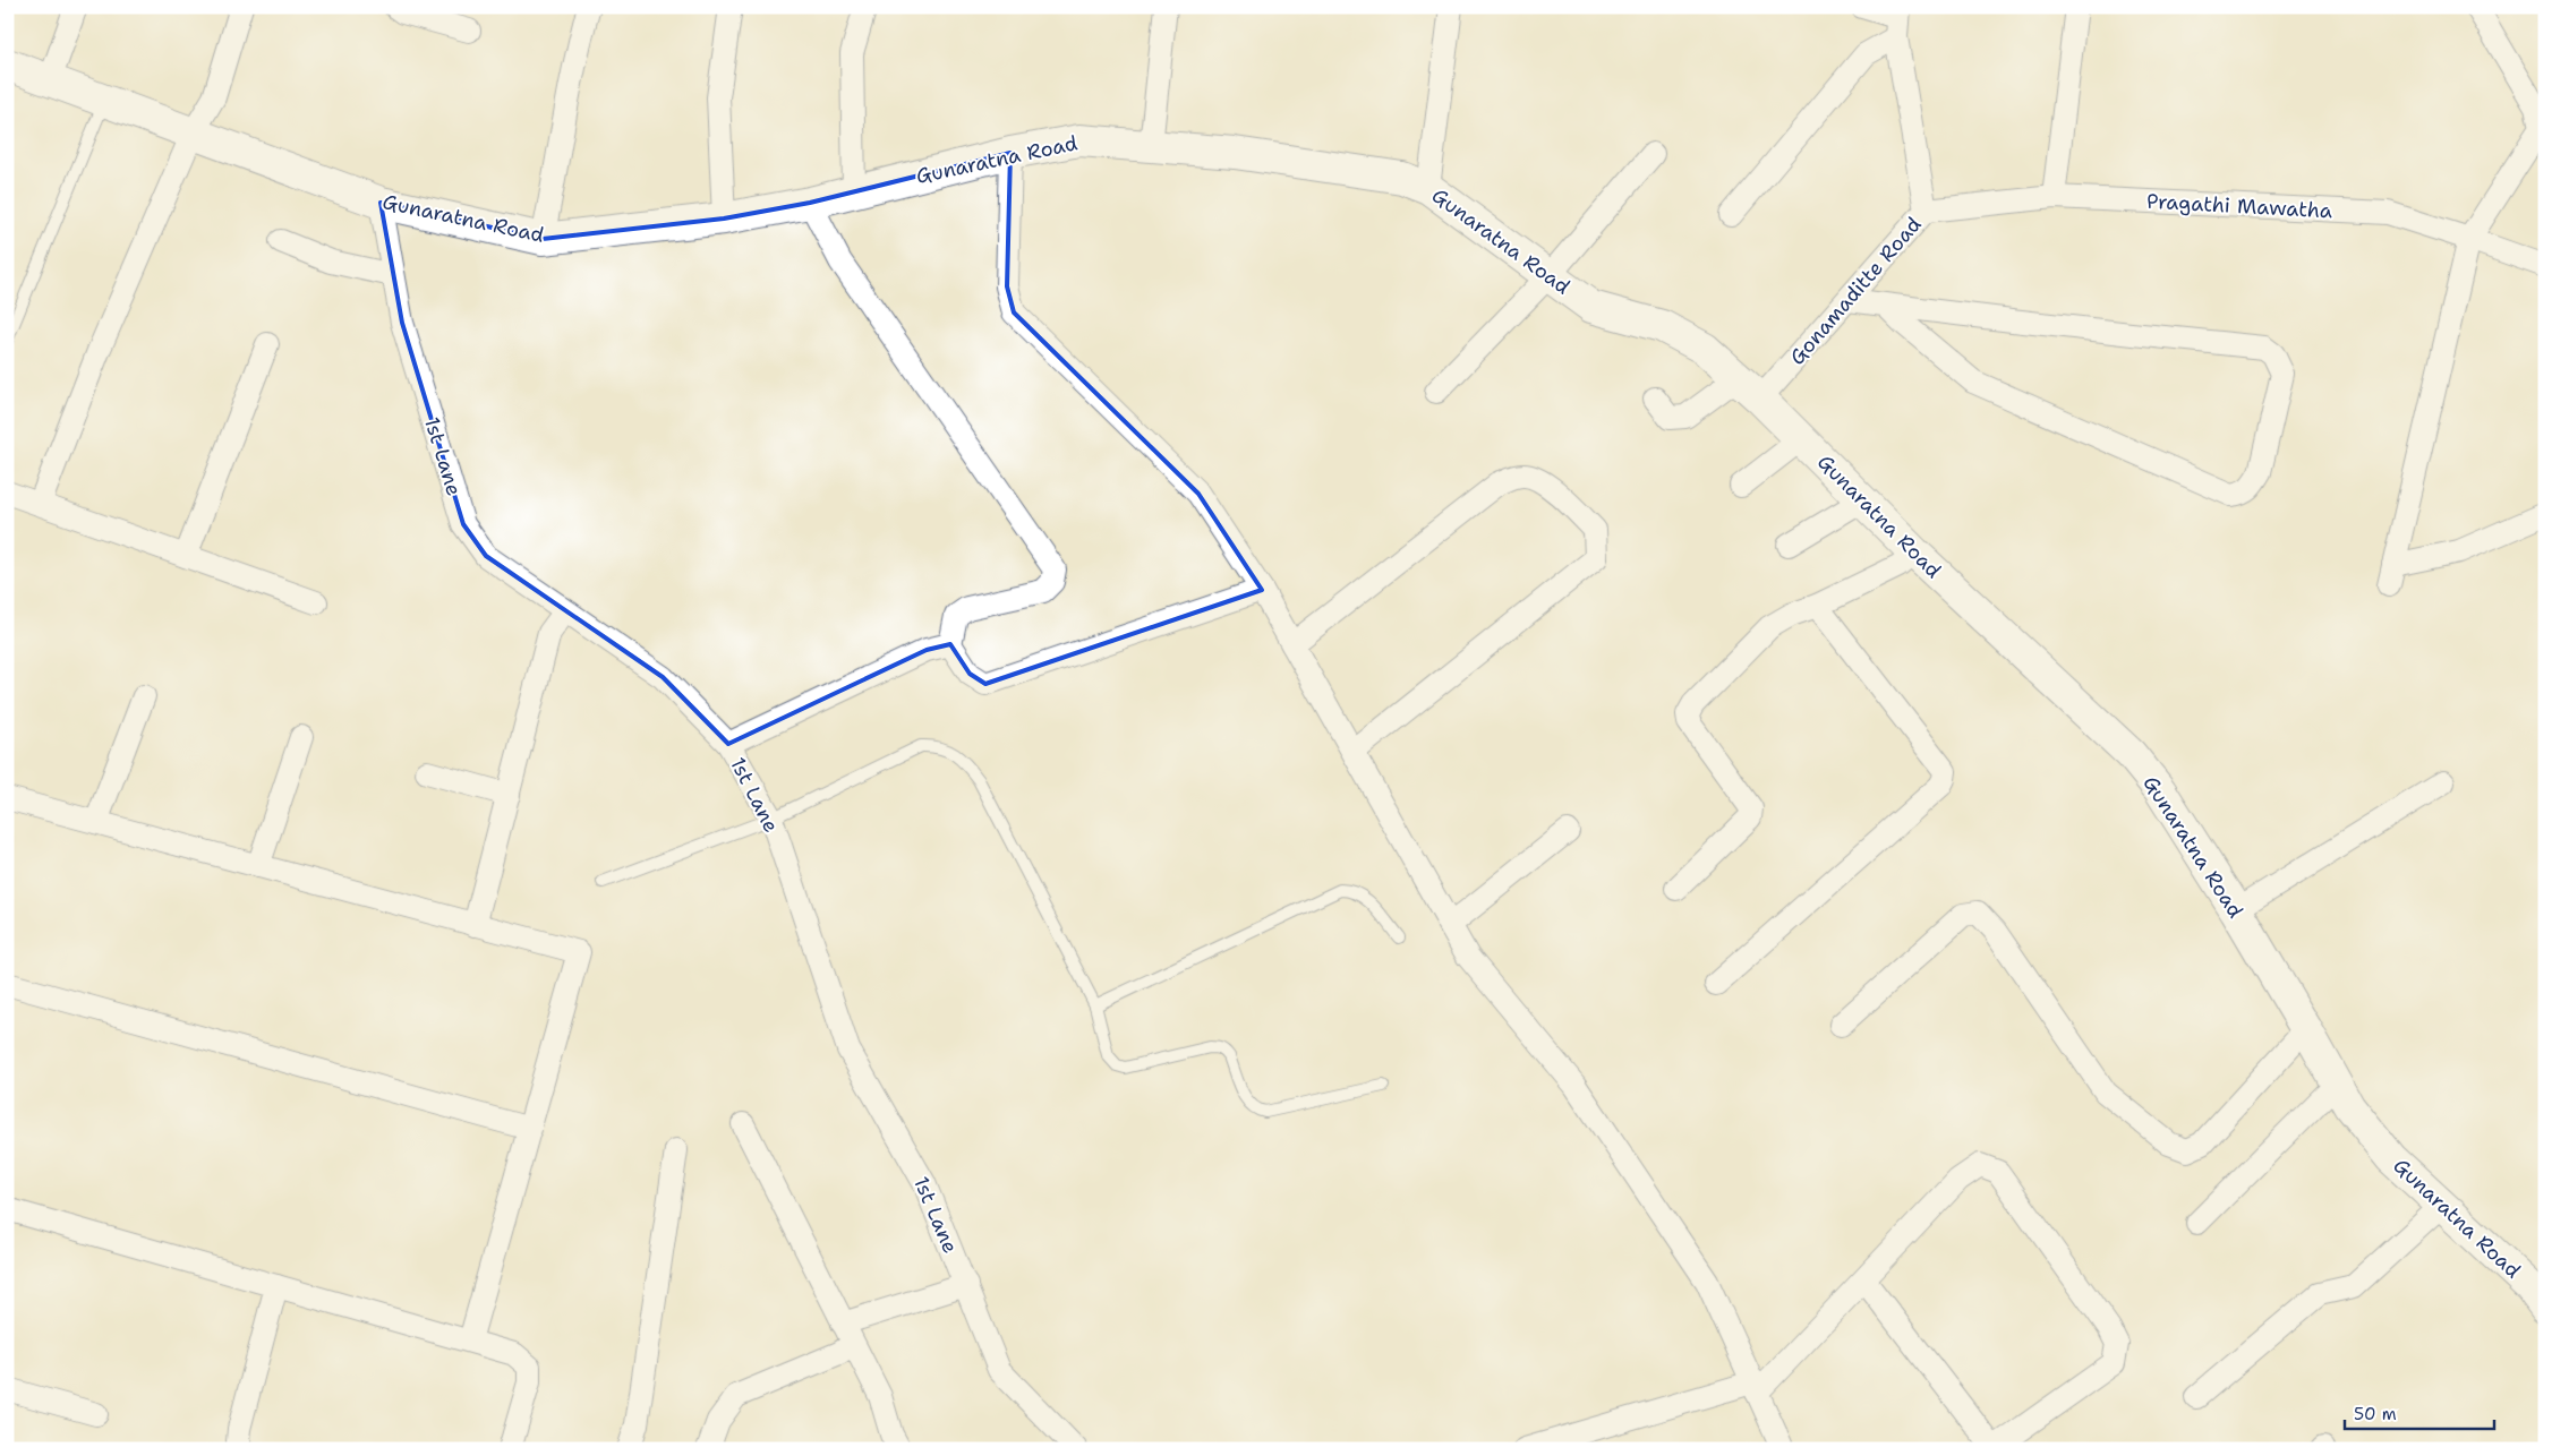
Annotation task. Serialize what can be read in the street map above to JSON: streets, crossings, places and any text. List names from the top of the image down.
{
  "streets": {
    "street": [
      "Gunaratna Road",
      "Pragathi Mawatha",
      "Gonamaditte Road",
      "1st Lane"
    ]
  },
  "crossings": [
    ["Gunaratna Road", "Gonamaditte Road"],
    ["Gunaratna Road", "1st Lane"],
    ["Pragathi Mawatha", "Gonamaditte Road"]
  ],
  "scale_bar": "50 m"
}
